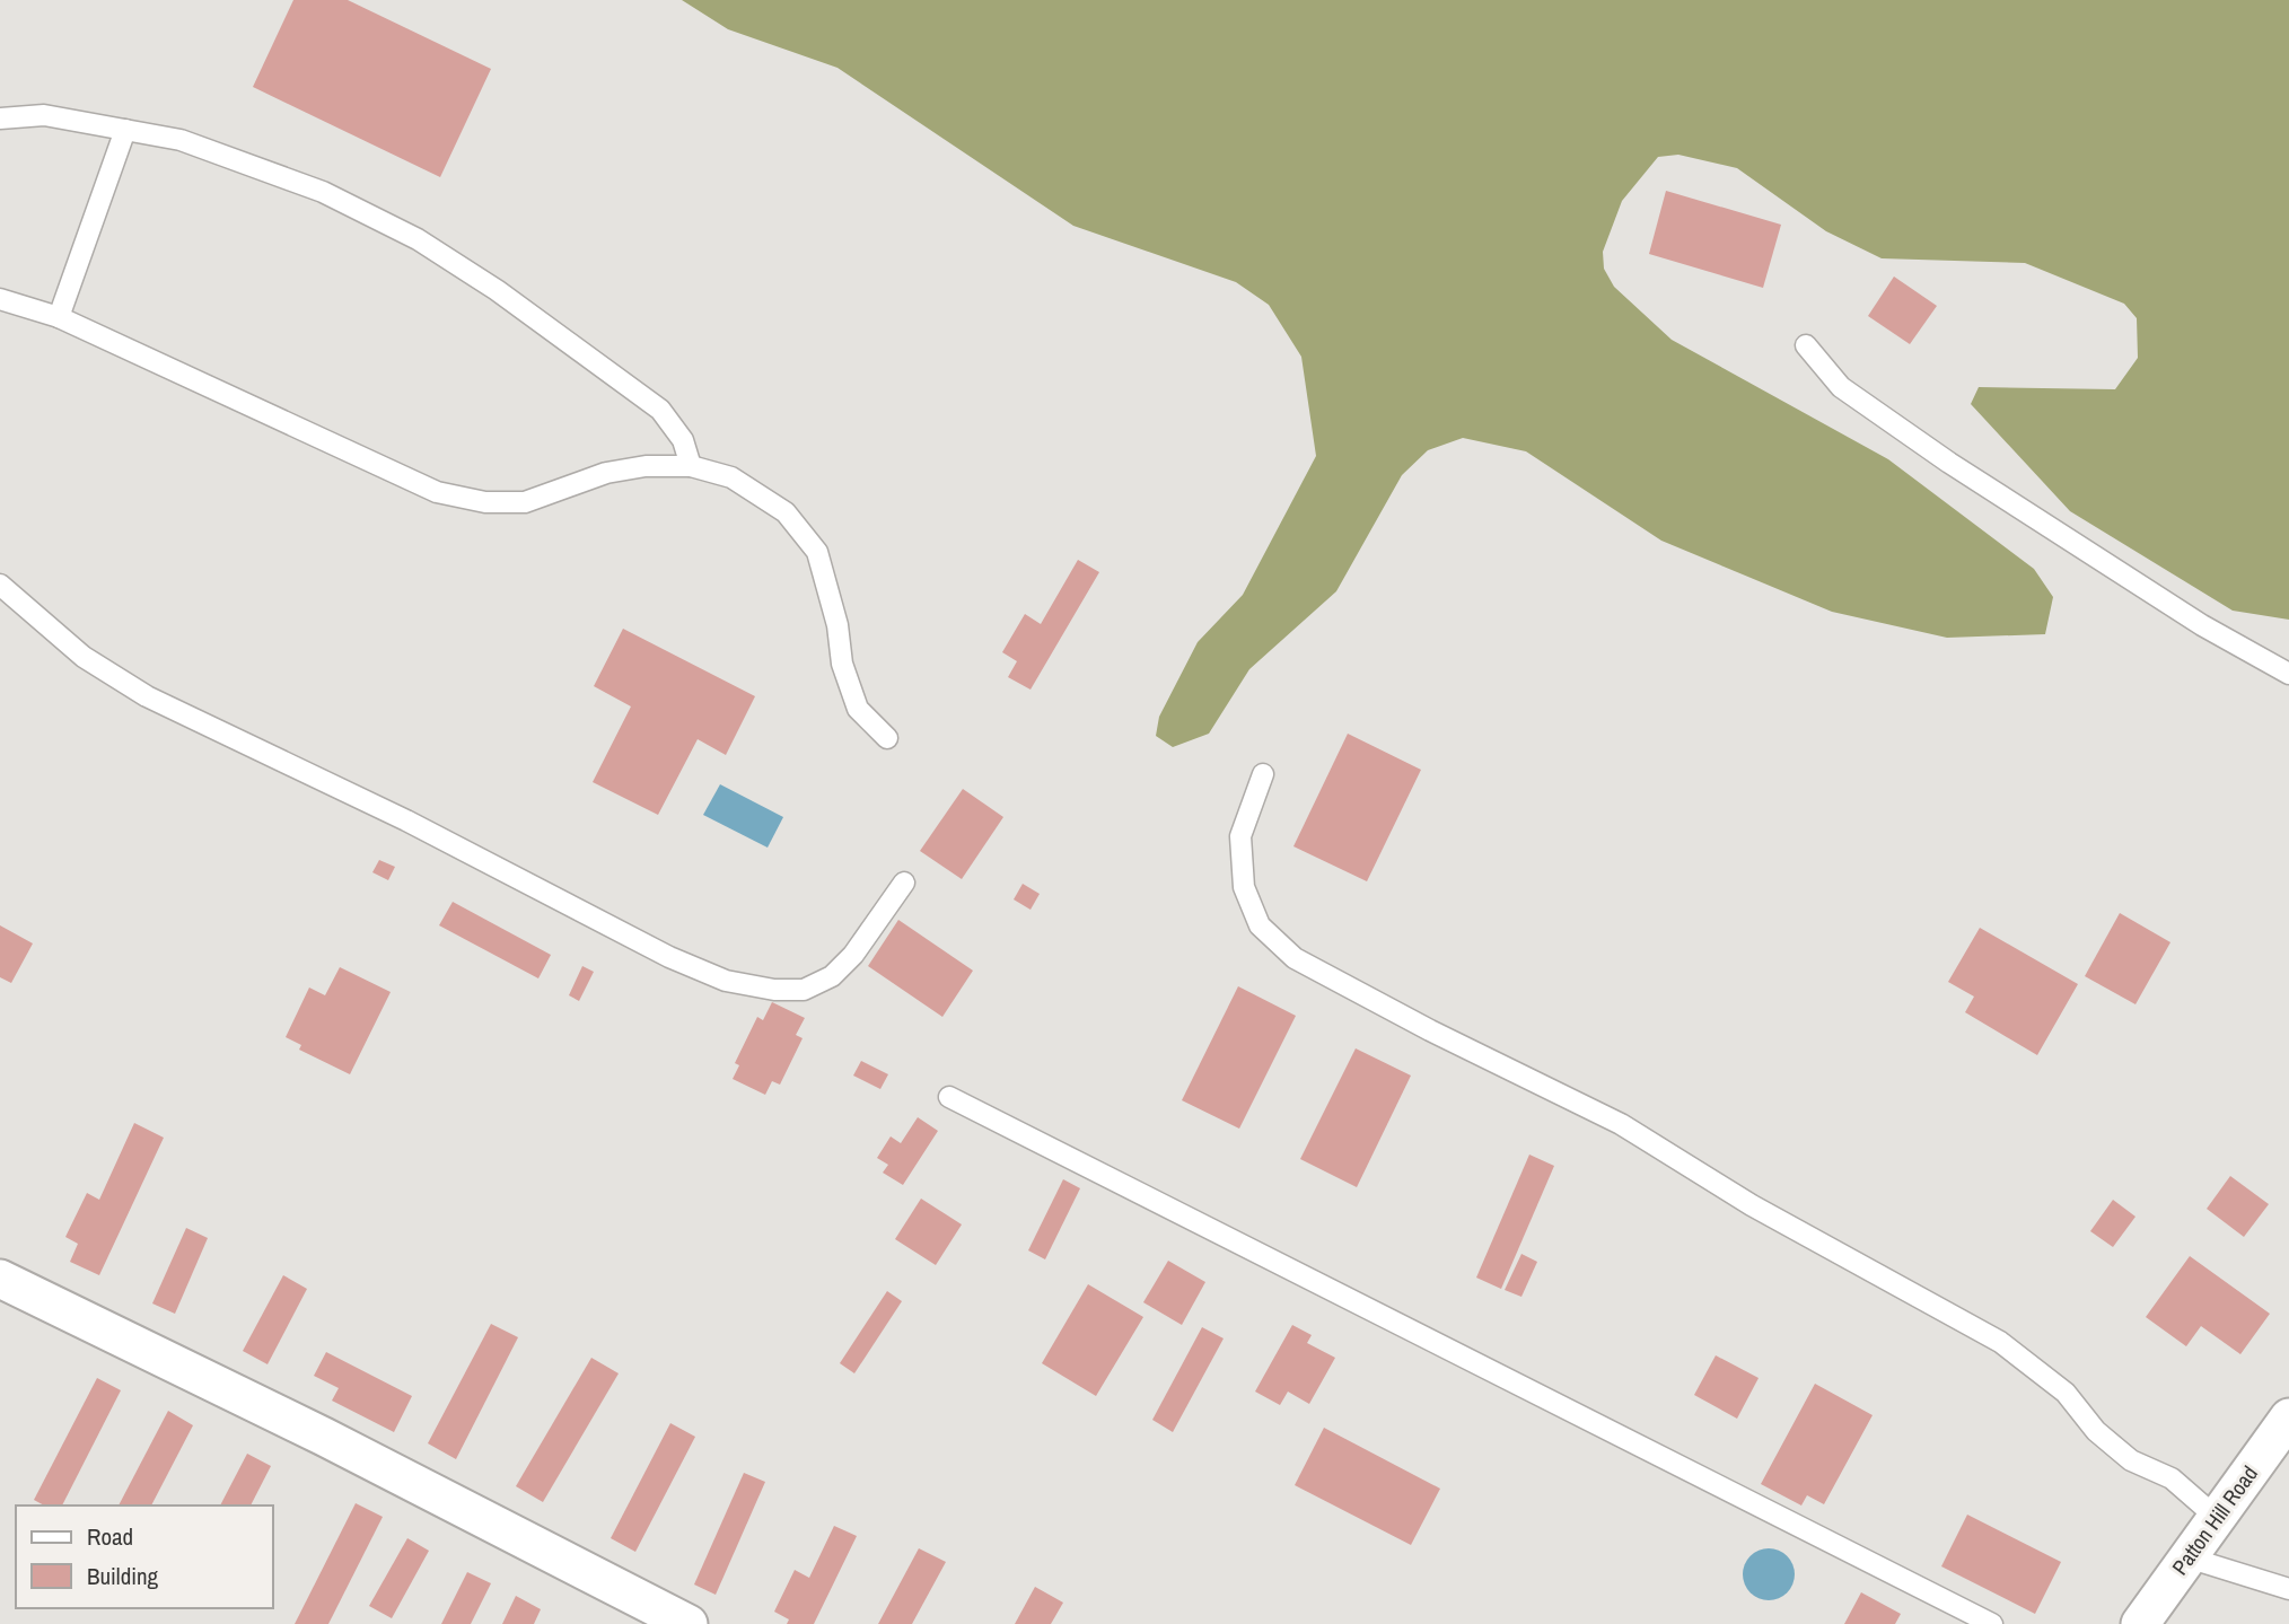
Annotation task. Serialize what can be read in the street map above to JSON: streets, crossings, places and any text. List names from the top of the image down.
{
  "streets": {
    "street": ["Patton Hill Road"]
  },
  "legend": ["Road", "Building"]
}
